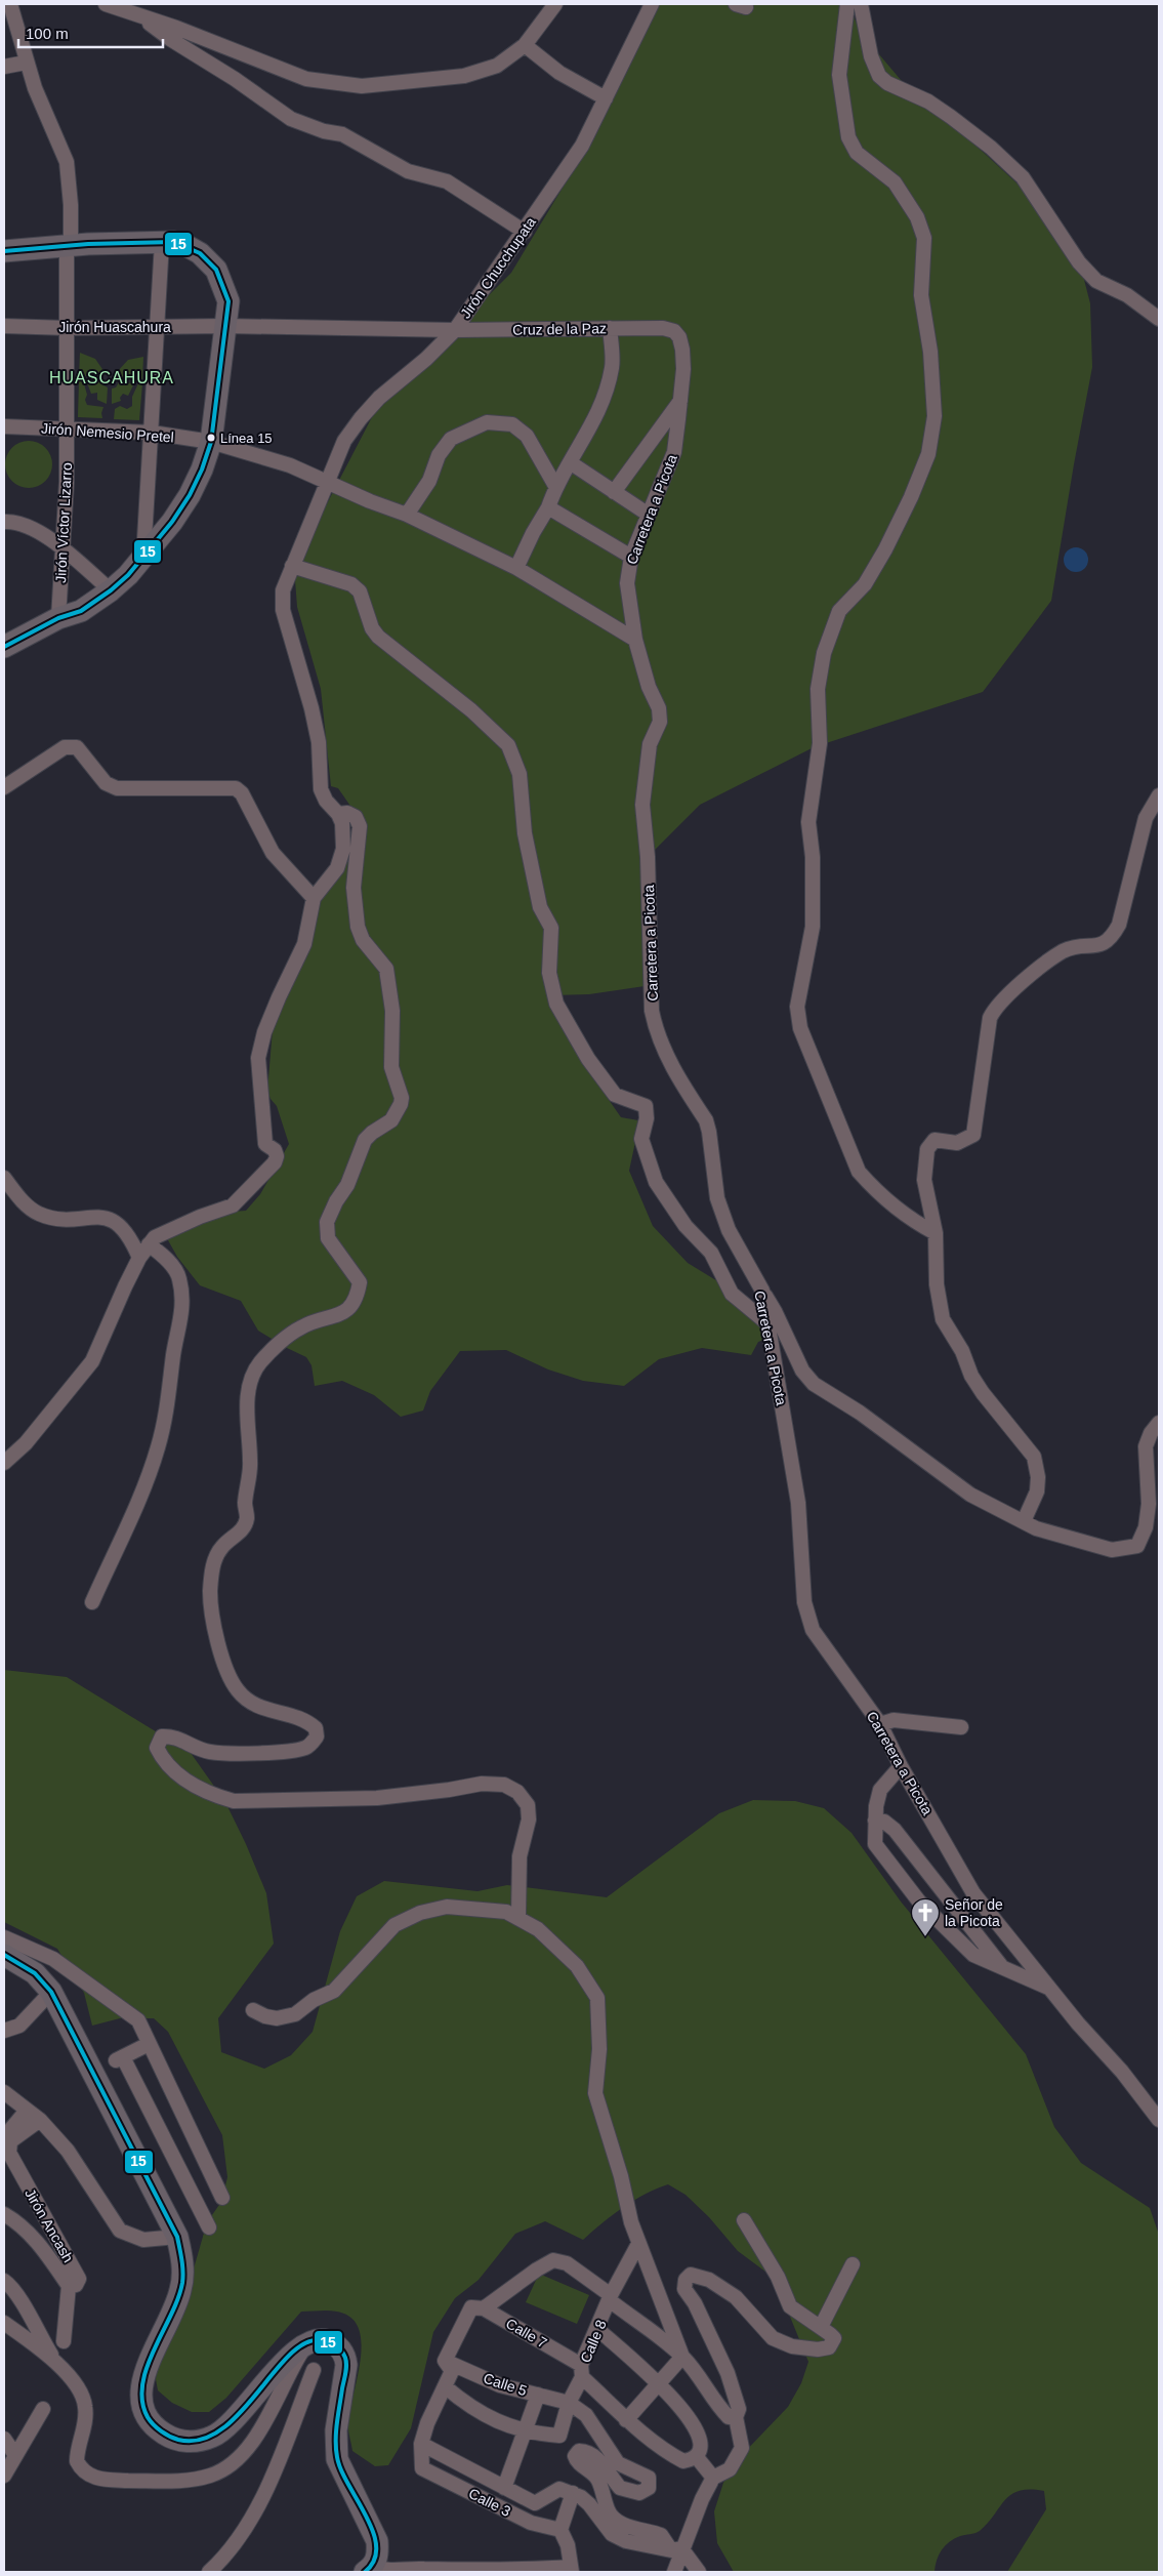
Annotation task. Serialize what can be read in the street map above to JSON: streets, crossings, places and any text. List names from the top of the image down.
{
  "streets": {
    "street": [
      "Jirón Chucchupata",
      "Jirón Huascahura",
      "Cruz de la Paz",
      "Jirón Nemesio Pretel",
      "Carretera a Picota",
      "Jirón Víctor Lizarro",
      "Jirón Ancash",
      "Calle 7",
      "Calle 8",
      "Calle 5",
      "Calle 3"
    ]
  },
  "crossings": [
    ["Jirón Chucchupata", "Jirón Huascahura"],
    ["Jirón Chucchupata", "Cruz de la Paz"],
    ["Jirón Huascahura", "Jirón Víctor Lizarro"],
    ["Cruz de la Paz", "Carretera a Picota"],
    ["Jirón Nemesio Pretel", "Carretera a Picota"],
    ["Jirón Nemesio Pretel", "Jirón Víctor Lizarro"],
    ["Calle 7", "Calle 8"],
    ["Calle 8", "Calle 5"]
  ],
  "districts": ["HUASCAHURA"],
  "places": {
    "other": ["Línea 15"],
    "church": ["Señor de la Picota"]
  },
  "lines": ["transit line 15"],
  "scale_bar": "100 m"
}
